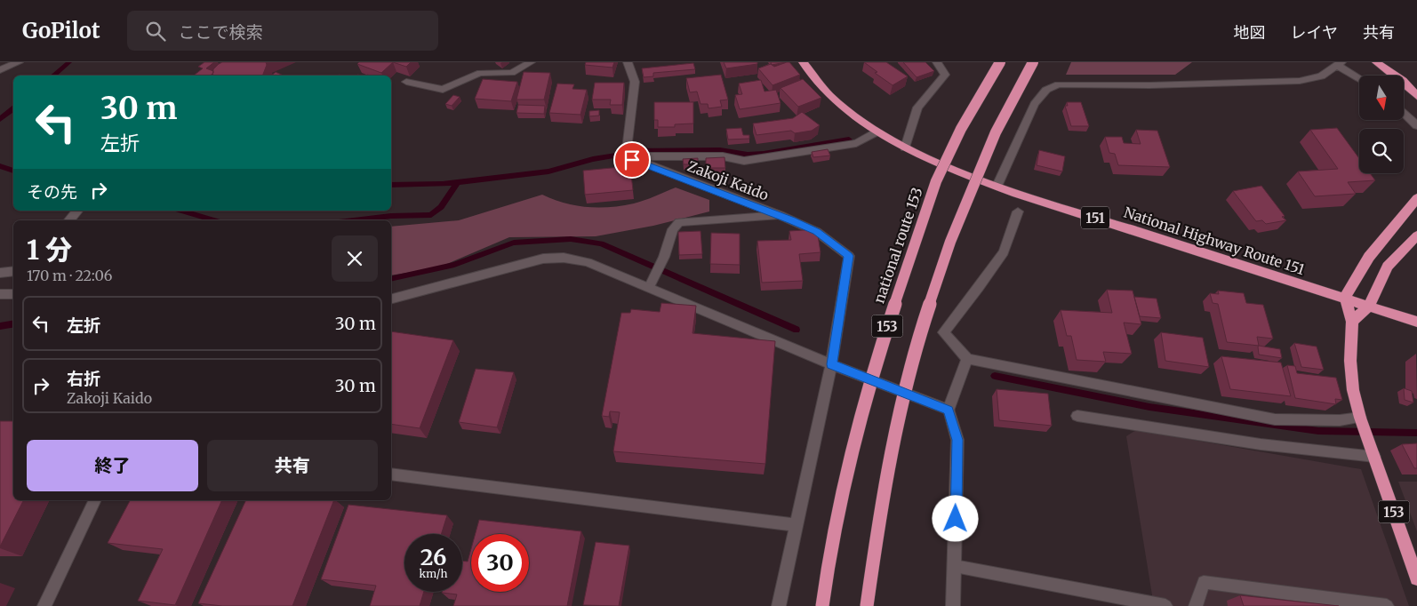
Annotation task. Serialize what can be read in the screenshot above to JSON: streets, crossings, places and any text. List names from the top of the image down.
{
  "streets": {
    "highway": [
      "151",
      "National Highway Route 151",
      "national route 153",
      "153"
    ],
    "street": ["Zakoji Kaido"]
  },
  "crossings": [
    ["National Highway Route 151", "153"]
  ],
  "north": "bottom",
  "page": {
    "header": "GoPilot",
    "search": "ここで検索",
    "nav": ["地図", "レイヤ", "共有"],
    "turn": ["30 m", "左折"],
    "then": "その先",
    "heading": ["1 分", "170 m · 22:06"],
    "list": [
      {
        "name": "左折",
        "value": "30 m"
      },
      {
        "name": "右折",
        "note": "Zakoji Kaido",
        "value": "30 m"
      }
    ],
    "buttons": ["終了", "共有"],
    "speed": "26 km/h",
    "limit": "30"
  }
}
